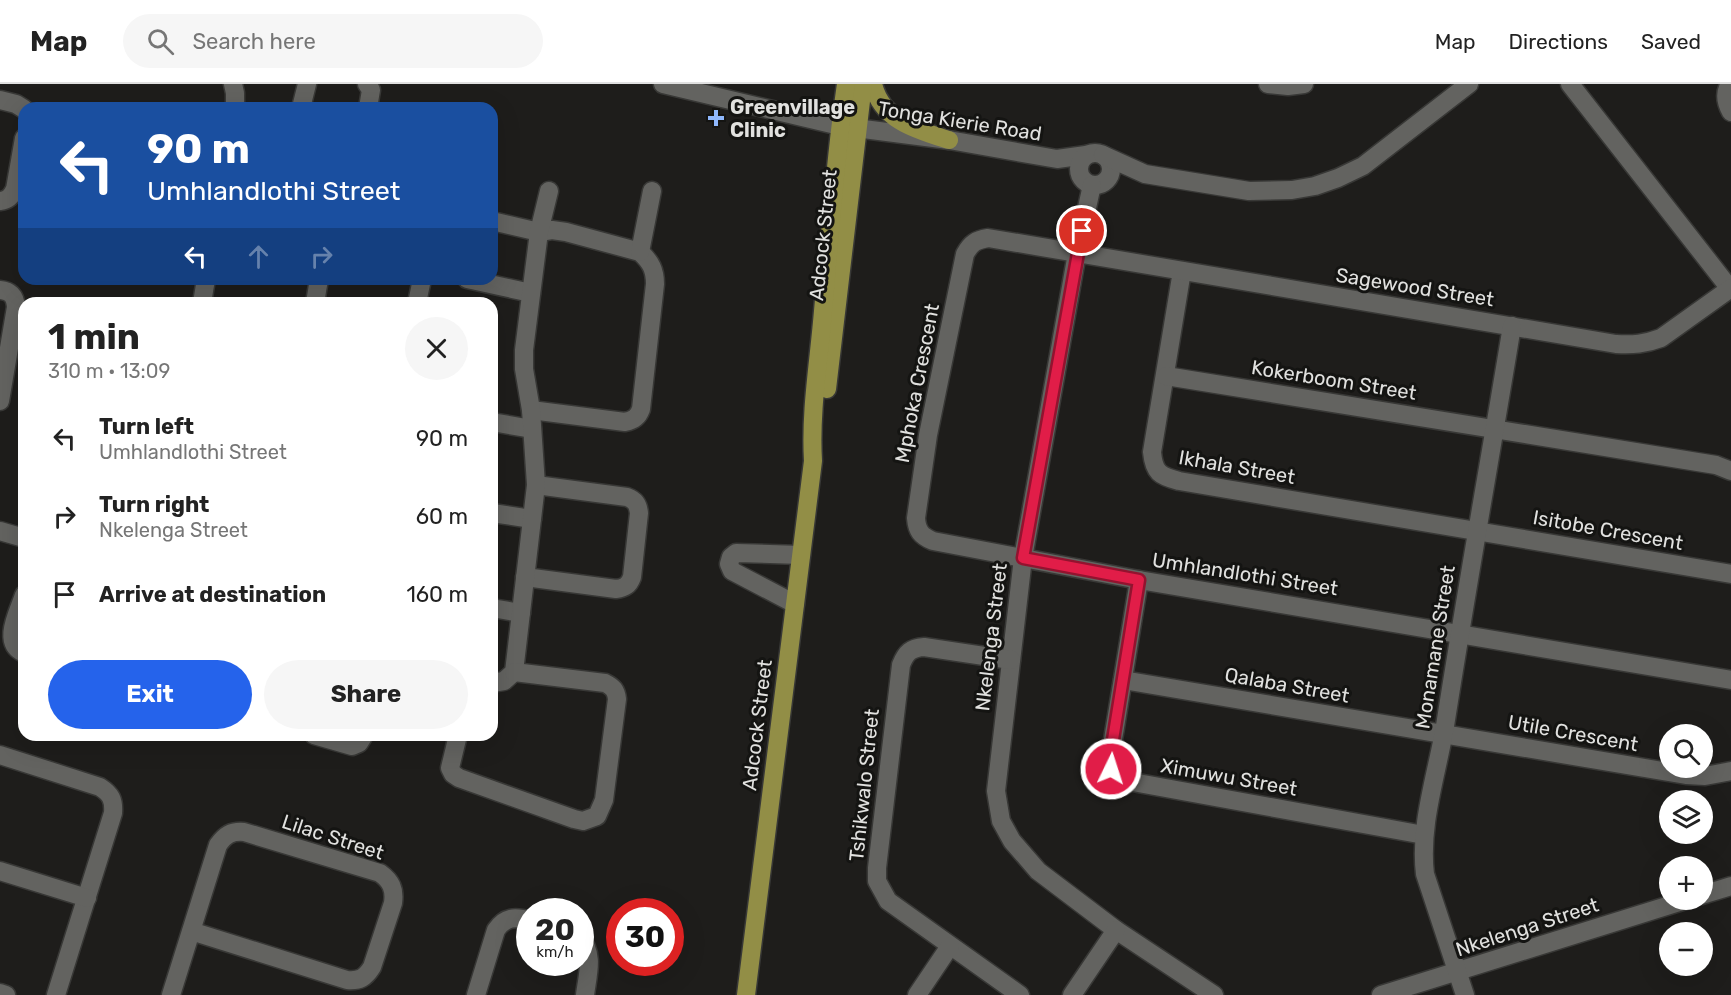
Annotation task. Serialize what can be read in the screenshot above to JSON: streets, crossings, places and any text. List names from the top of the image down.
{
  "streets": {
    "main road": ["Adcock Street"],
    "street": [
      "Tonga Kierie Road",
      "Sagewood Street",
      "Kokerboom Street",
      "Mphoka Crescent",
      "Ikhala Street",
      "Isitobe Crescent",
      "Umhlandlothi Street",
      "Nkelenga Street",
      "Monamane Street",
      "Qalaba Street",
      "Utile Crescent",
      "Ximuwu Street",
      "Tshikwalo Street",
      "Lilac Street"
    ]
  },
  "crossings": [
    ["Tonga Kierie Road", "Adcock Street"],
    ["Tonga Kierie Road", "Nkelenga Street"],
    ["Sagewood Street", "Mphoka Crescent"],
    ["Sagewood Street", "Ikhala Street"],
    ["Sagewood Street", "Nkelenga Street"],
    ["Sagewood Street", "Monamane Street"],
    ["Kokerboom Street", "Ikhala Street"],
    ["Kokerboom Street", "Monamane Street"],
    ["Mphoka Crescent", "Umhlandlothi Street"],
    ["Mphoka Crescent", "Nkelenga Street"],
    ["Ikhala Street", "Isitobe Crescent"],
    ["Ikhala Street", "Monamane Street"],
    ["Isitobe Crescent", "Monamane Street"],
    ["Umhlandlothi Street", "Nkelenga Street"],
    ["Umhlandlothi Street", "Monamane Street"],
    ["Umhlandlothi Street", "Ximuwu Street"],
    ["Nkelenga Street", "Monamane Street"],
    ["Nkelenga Street", "Tshikwalo Street"],
    ["Monamane Street", "Qalaba Street"],
    ["Monamane Street", "Utile Crescent"],
    ["Monamane Street", "Ximuwu Street"],
    ["Qalaba Street", "Utile Crescent"],
    ["Qalaba Street", "Ximuwu Street"]
  ],
  "places": {
    "health": ["Greenvillage Clinic"]
  },
  "page": {
    "header": "Map",
    "search": "Search here",
    "nav": ["Map", "Directions", "Saved"],
    "turn": ["90 m", "Umhlandlothi Street"],
    "heading": ["1 min", "310 m · 13:09"],
    "list": [
      {
        "name": "Turn left",
        "note": "Umhlandlothi Street",
        "value": "90 m"
      },
      {
        "name": "Turn right",
        "note": "Nkelenga Street",
        "value": "60 m"
      },
      {
        "name": "Arrive at destination",
        "value": "160 m"
      }
    ],
    "buttons": ["Exit", "Share"],
    "map_buttons": ["+", "−"],
    "speed": "20 km/h",
    "limit": "30"
  }
}
